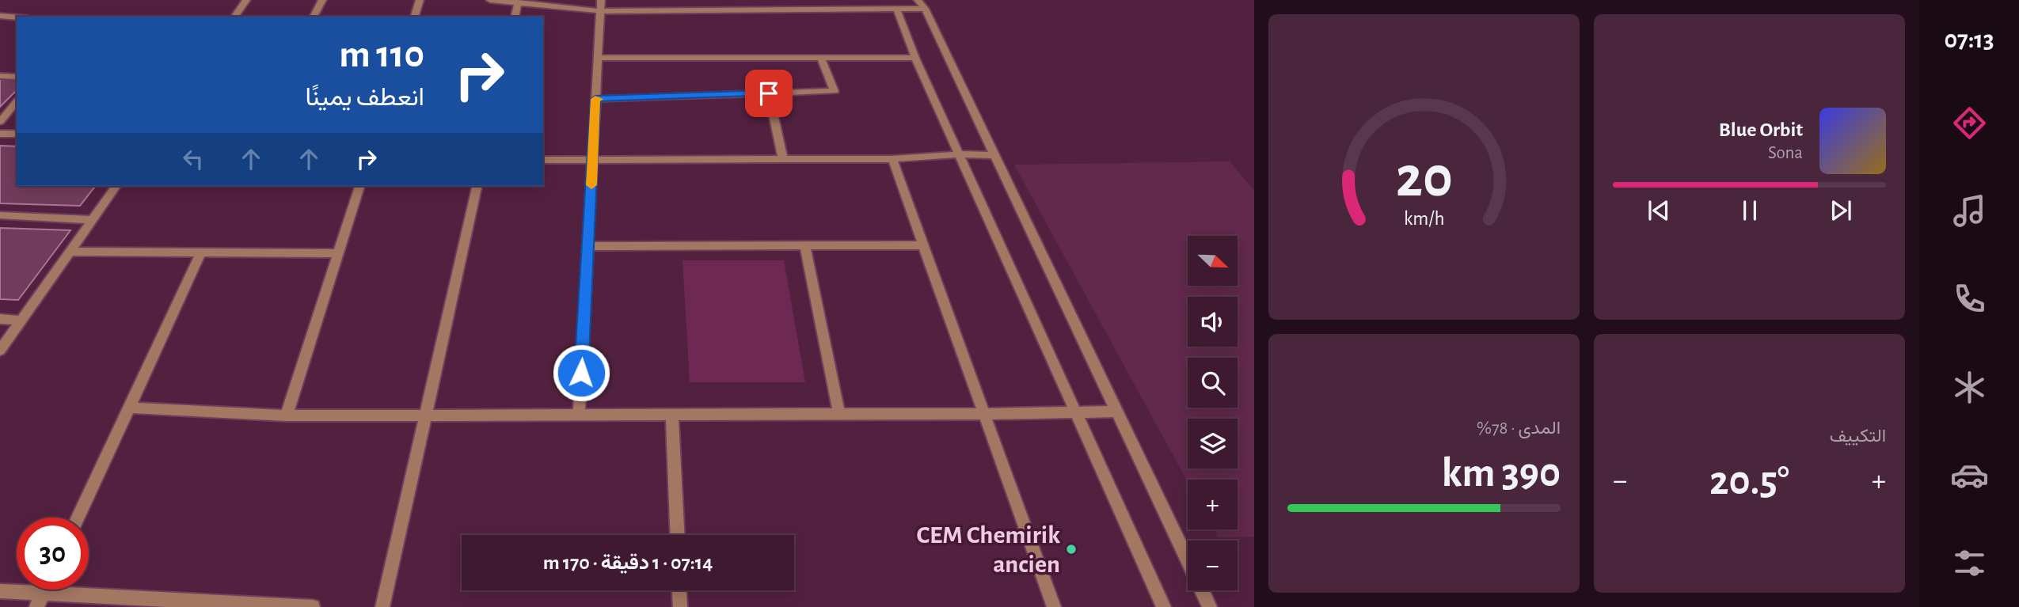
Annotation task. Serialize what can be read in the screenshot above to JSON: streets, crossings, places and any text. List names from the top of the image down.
{
  "places": ["CEM Chemirik ancien"],
  "north": "bottom right",
  "page": {
    "tabs": "07:13",
    "turn": ["110 m", "انعطف يمينًا"],
    "song": ["Blue Orbit", "Sona"],
    "map_buttons": ["+", "−"],
    "tile": [
      "التكييف",
      ["المدى · 78%", "390 km"]
    ],
    "heat": ["−", "20.5°", "+"],
    "limit": "30",
    "trip": "07:14 · 1 دقيقة · 170 m",
    "gauge": ["20", "km/h"]
  }
}
